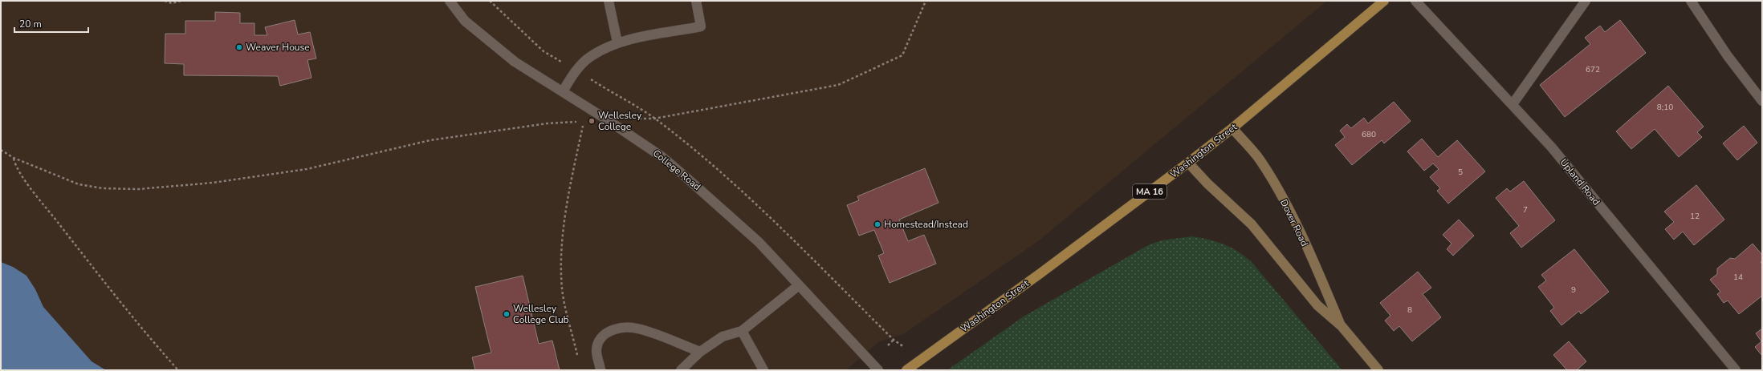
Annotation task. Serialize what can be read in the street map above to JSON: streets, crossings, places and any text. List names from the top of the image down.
{
  "streets": {
    "main road": ["Washington Street", "MA 16"],
    "street": ["College Road", "Upland Road", "Dover Road"]
  },
  "crossings": [
    ["Washington Street", "Dover Road"]
  ],
  "places": [
    "Weaver House",
    "Wellesley College",
    "Homestead/Instead",
    "Wellesley College Club"
  ],
  "house_numbers": [
    "672",
    "8;10",
    "680",
    "5",
    "7",
    "12",
    "14",
    "9",
    "8"
  ],
  "scale_bar": "20 m"
}
